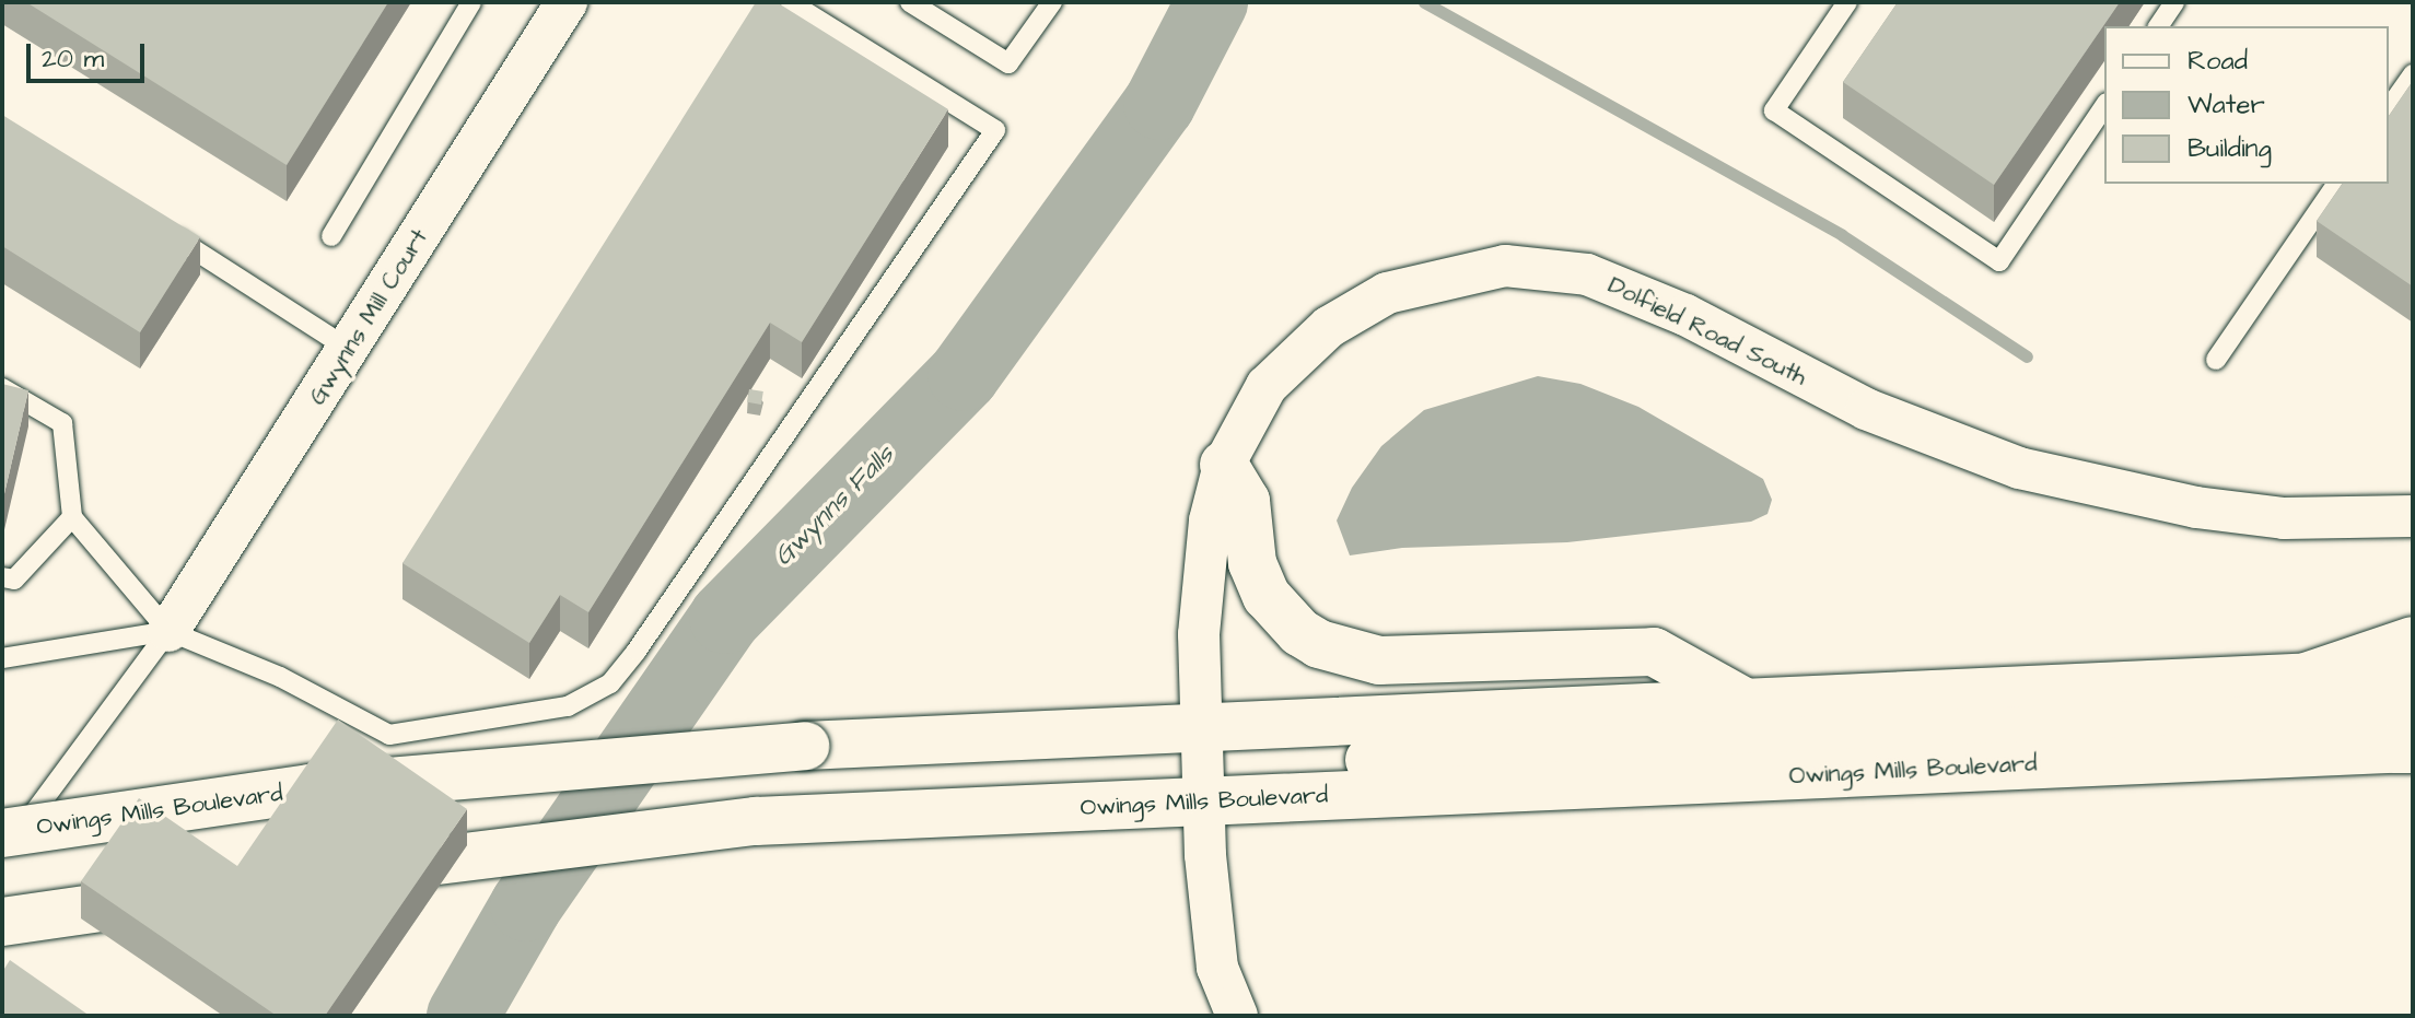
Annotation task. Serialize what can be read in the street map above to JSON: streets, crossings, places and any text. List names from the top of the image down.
{
  "streets": {
    "main road": ["Owings Mills Boulevard"],
    "street": ["Gwynns Mill Court", "Dolfield Road South"]
  },
  "crossings": [
    ["Dolfield Road South", "Owings Mills Boulevard"]
  ],
  "water": ["Gwynns Falls"],
  "legend": ["Road", "Water", "Building"],
  "scale_bar": "20 m"
}
